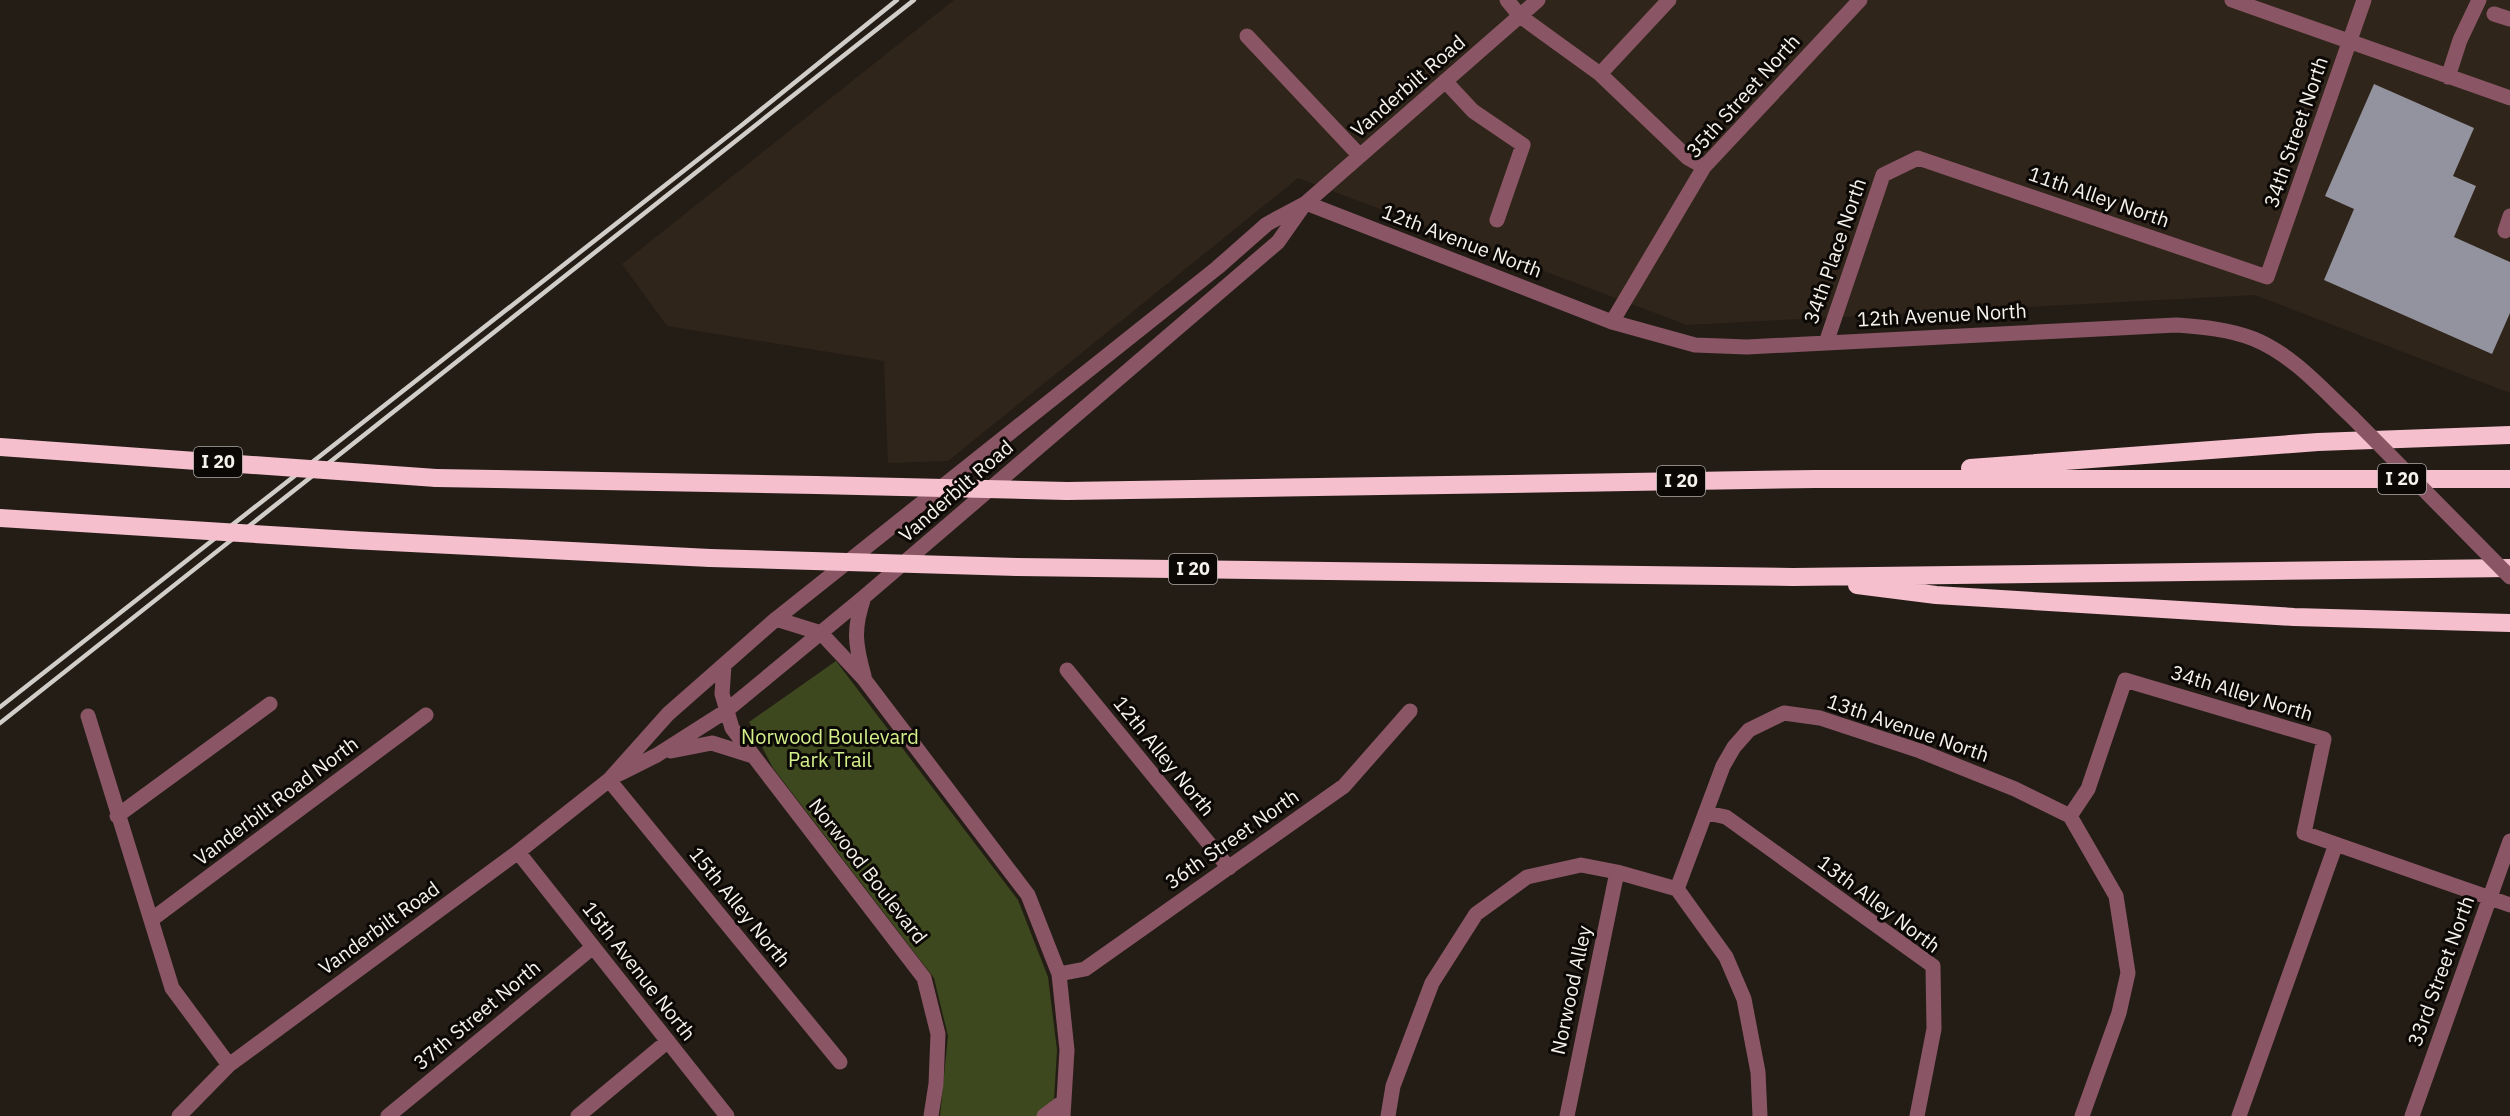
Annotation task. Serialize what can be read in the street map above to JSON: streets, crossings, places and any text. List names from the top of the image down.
{
  "streets": {
    "highway": ["I 20"],
    "street": [
      "Vanderbilt Road",
      "35th Street North",
      "34th Street North",
      "11th Alley North",
      "12th Avenue North",
      "34th Place North",
      "34th Alley North",
      "13th Avenue North",
      "12th Alley North",
      "Vanderbilt Road North",
      "36th Street North",
      "Norwood Boulevard",
      "13th Alley North",
      "15th Alley North",
      "15th Avenue North",
      "33rd Street North",
      "Norwood Alley",
      "37th Street North"
    ]
  },
  "crossings": [
    ["Vanderbilt Road", "12th Avenue North"],
    ["Vanderbilt Road", "Norwood Boulevard"],
    ["Vanderbilt Road", "15th Alley North"],
    ["Vanderbilt Road", "15th Avenue North"],
    ["35th Street North", "12th Avenue North"],
    ["34th Street North", "11th Alley North"],
    ["11th Alley North", "34th Place North"],
    ["12th Avenue North", "34th Place North"],
    ["34th Alley North", "13th Avenue North"],
    ["13th Avenue North", "13th Alley North"],
    ["12th Alley North", "36th Street North"],
    ["15th Avenue North", "37th Street North"]
  ],
  "parks": ["Norwood Boulevard Park Trail"]
}
